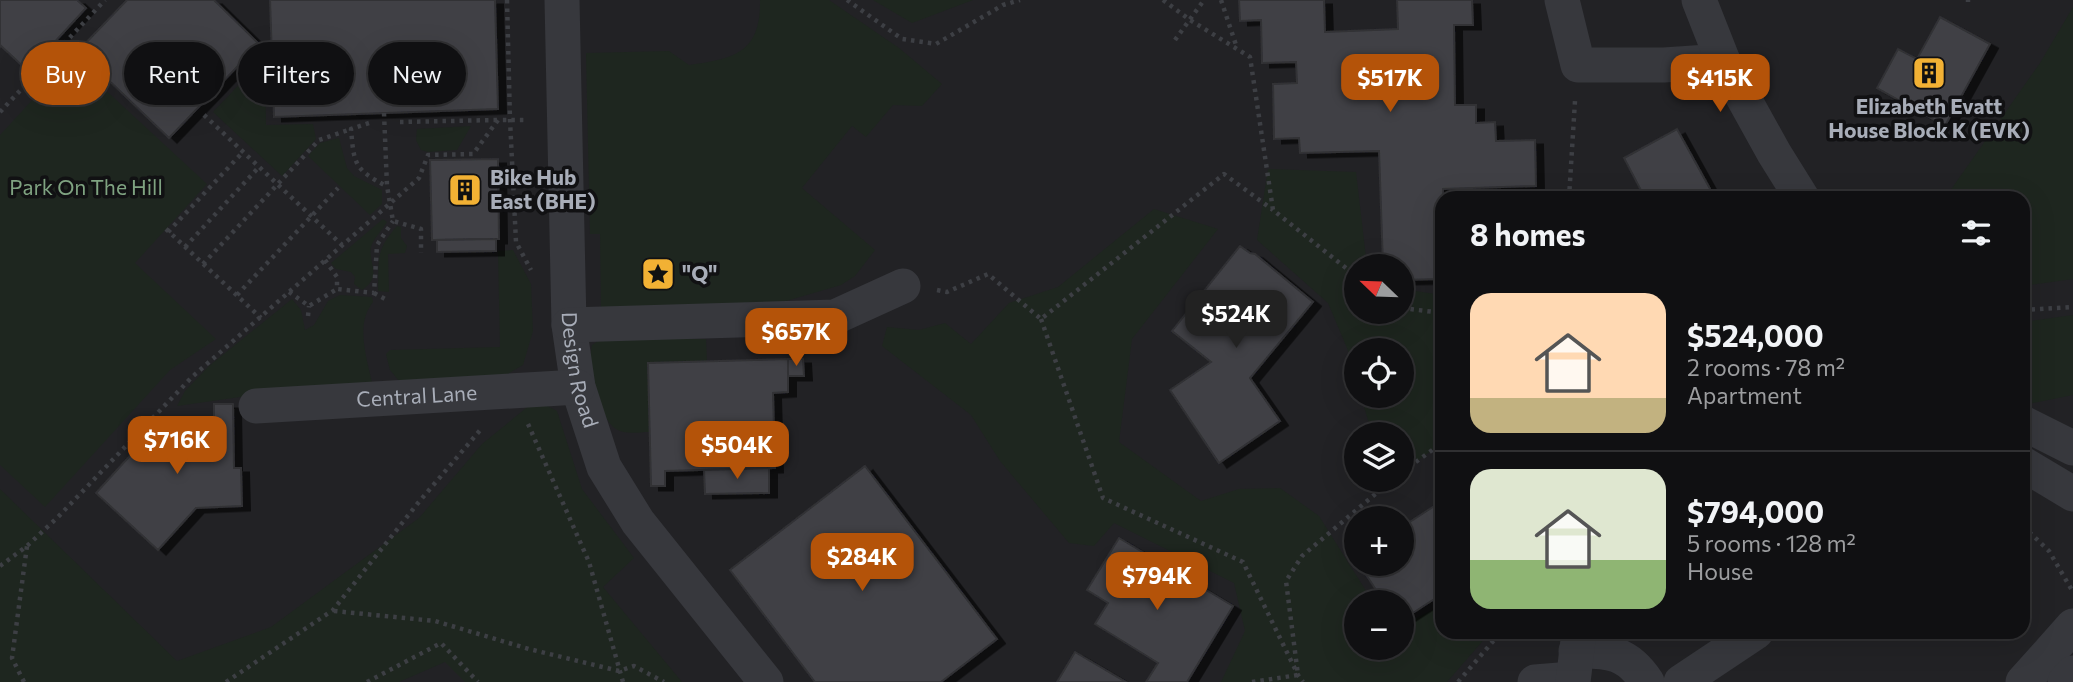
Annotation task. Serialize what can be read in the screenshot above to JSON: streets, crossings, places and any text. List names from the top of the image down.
{
  "streets": {
    "street": ["Design Road", "Central Lane"]
  },
  "crossings": [
    ["Design Road", "Central Lane"]
  ],
  "parks": ["Park On The Hill"],
  "places": {
    "building": ["Elizabeth Evatt House Block K (EVK)", "Bike Hub East (BHE)"],
    "place": ["\"Q\""]
  },
  "north": "top left",
  "page": {
    "chip": [
      "Buy",
      "Rent",
      "Filters",
      "New"
    ],
    "price": [
      "$517K",
      "$415K",
      "$524K",
      "$657K",
      "$716K",
      "$504K",
      "$284K",
      "$794K"
    ],
    "heading": "8 homes",
    "map_buttons": ["+", "−"],
    "list": [
      {
        "name": "$524,000",
        "note": "2 rooms · 78 m² · Apartment"
      },
      {
        "name": "$794,000",
        "note": "5 rooms · 128 m² · House"
      }
    ]
  }
}
